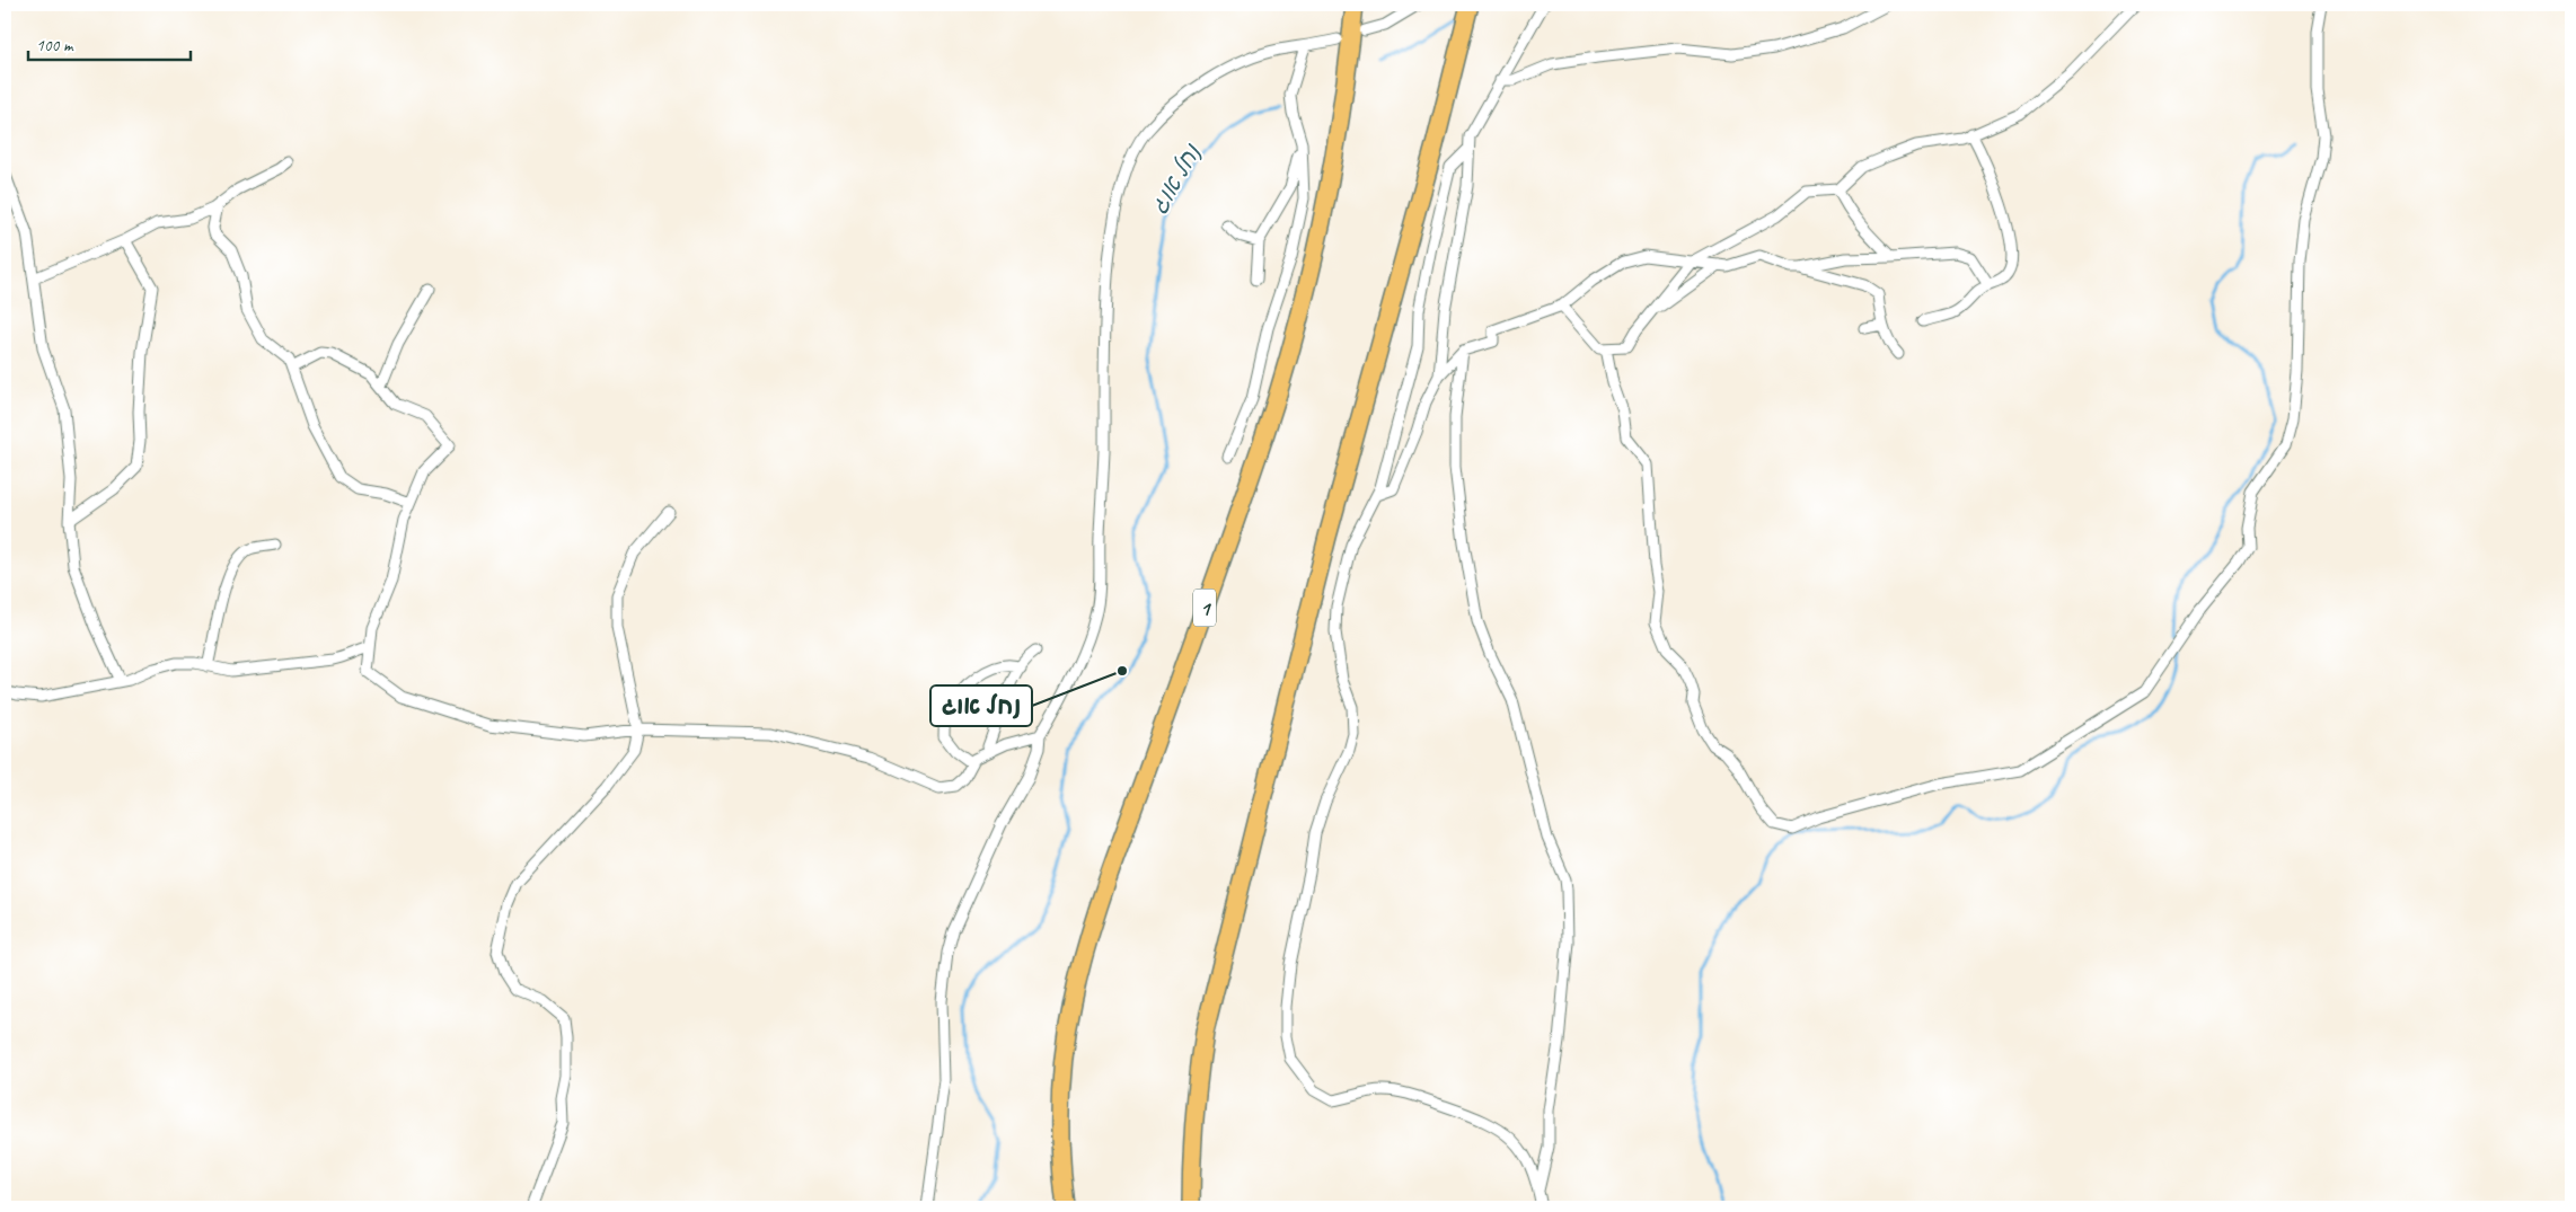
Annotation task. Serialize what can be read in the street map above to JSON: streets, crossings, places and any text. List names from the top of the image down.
{
  "streets": {
    "highway": ["1"]
  },
  "water": ["נחל אוג"],
  "places": ["נחל אוג"],
  "scale_bar": "100 m"
}
